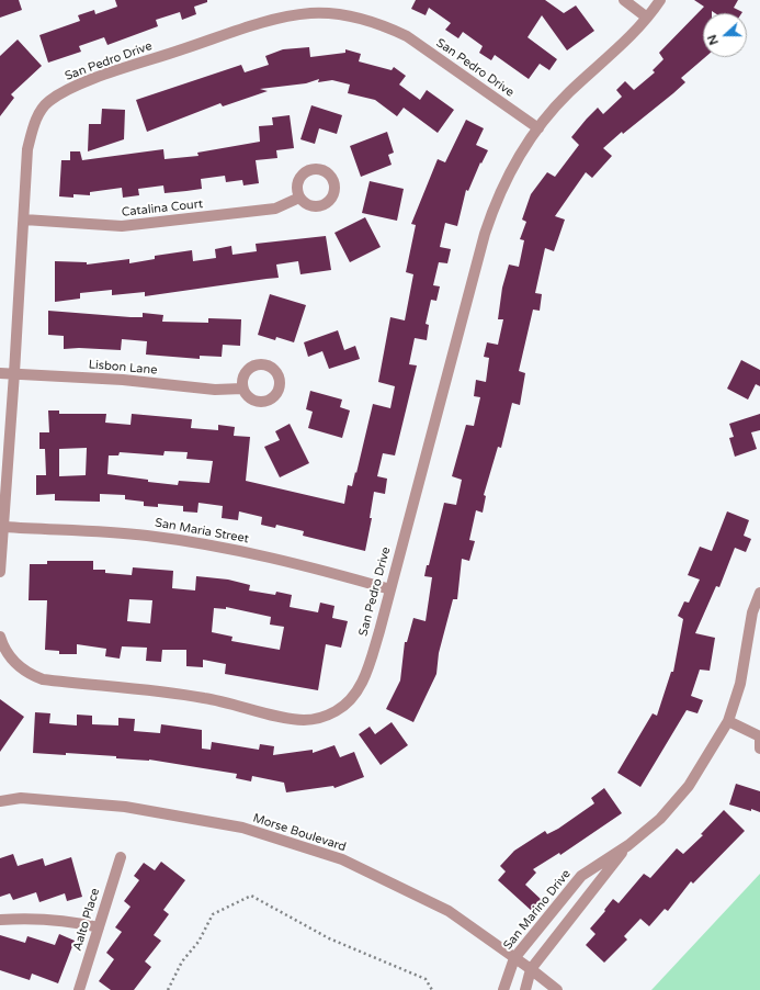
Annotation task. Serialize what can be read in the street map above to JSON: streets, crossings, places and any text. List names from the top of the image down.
{
  "streets": {
    "street": [
      "San Pedro Drive",
      "Catalina Court",
      "Lisbon Lane",
      "San Maria Street",
      "Morse Boulevard",
      "San Marino Drive",
      "Aalto Place"
    ]
  },
  "crossings": [
    ["San Pedro Drive", "Catalina Court"],
    ["San Pedro Drive", "Lisbon Lane"],
    ["San Pedro Drive", "San Maria Street"],
    ["Morse Boulevard", "San Marino Drive"]
  ],
  "north": "left"
}
